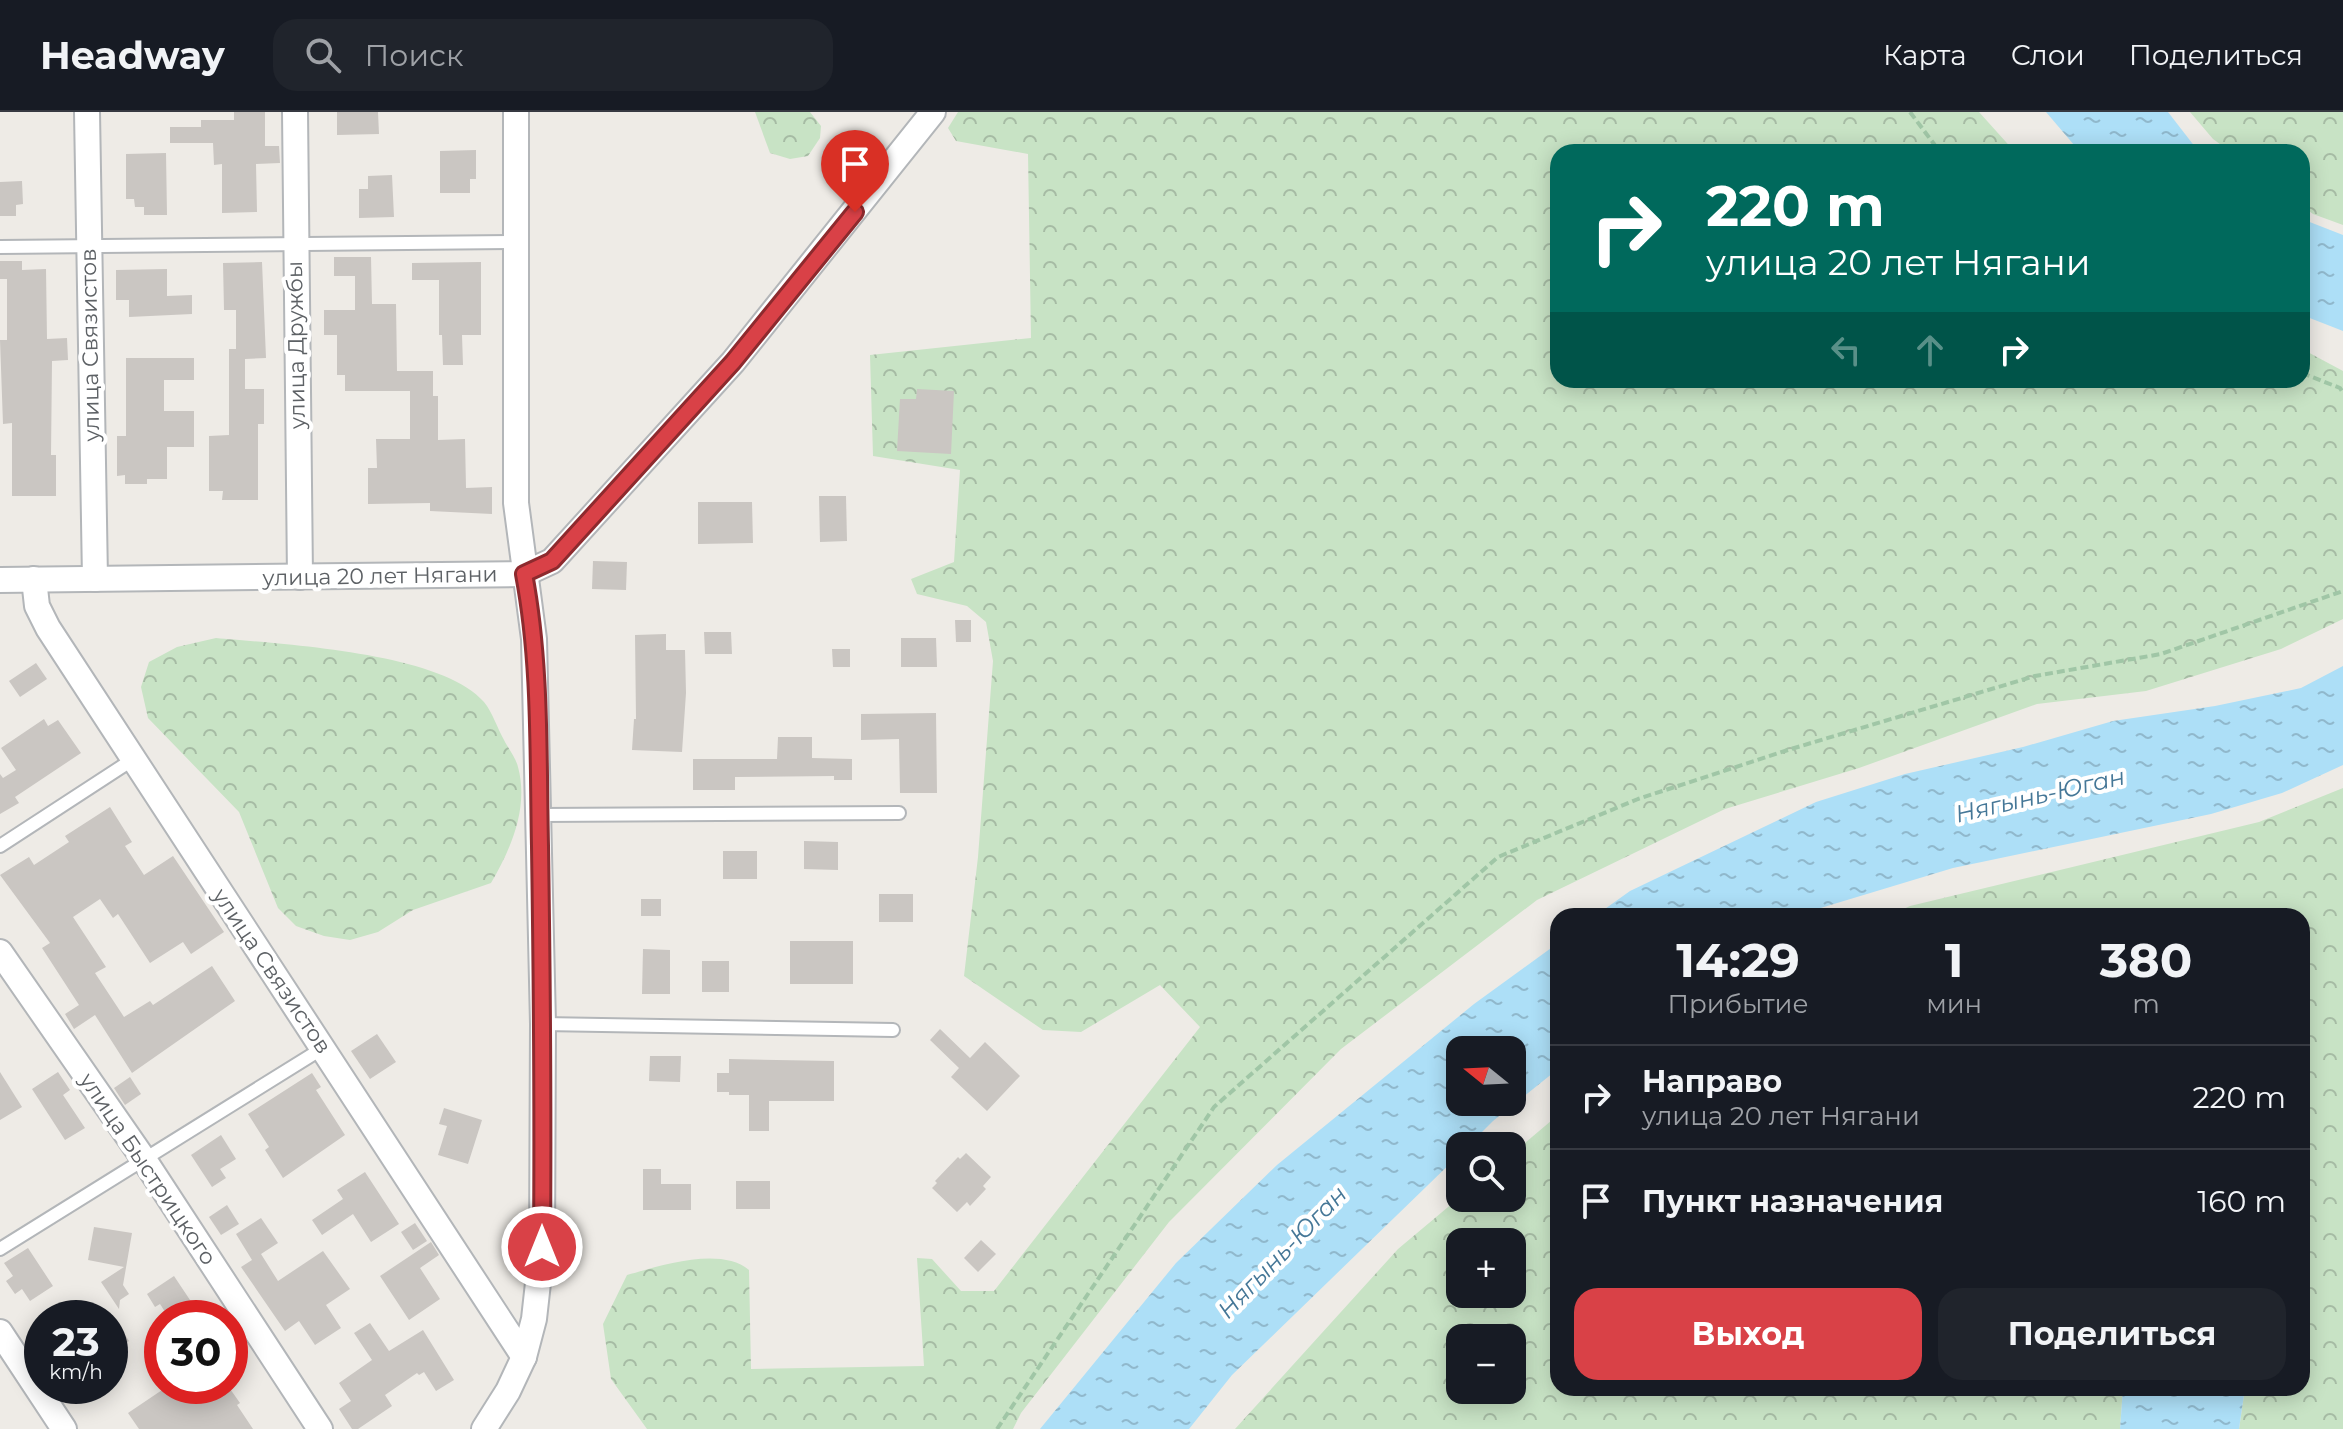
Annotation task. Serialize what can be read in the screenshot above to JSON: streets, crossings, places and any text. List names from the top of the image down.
{
  "streets": {
    "street": [
      "улица Связистов",
      "улица Дружбы",
      "улица 20 лет Нягани",
      "улица Быстрицкого"
    ]
  },
  "crossings": [
    ["улица Связистов", "улица 20 лет Нягани"],
    ["улица Дружбы", "улица 20 лет Нягани"]
  ],
  "water": ["Нягынь-Юган"],
  "north": "left",
  "page": {
    "header": "Headway",
    "search": "Поиск",
    "nav": ["Карта", "Слои", "Поделиться"],
    "turn": ["220 m", "улица 20 лет Нягани"],
    "eta": [
      "14:29",
      "Прибытие",
      "1",
      "мин",
      "380",
      "m"
    ],
    "map_buttons": ["+", "−"],
    "list": [
      {
        "name": "Направо",
        "note": "улица 20 лет Нягани",
        "value": "220 m"
      },
      {
        "name": "Пункт назначения",
        "value": "160 m"
      }
    ],
    "buttons": ["Выход", "Поделиться"],
    "speed": "23 km/h",
    "limit": "30"
  }
}
